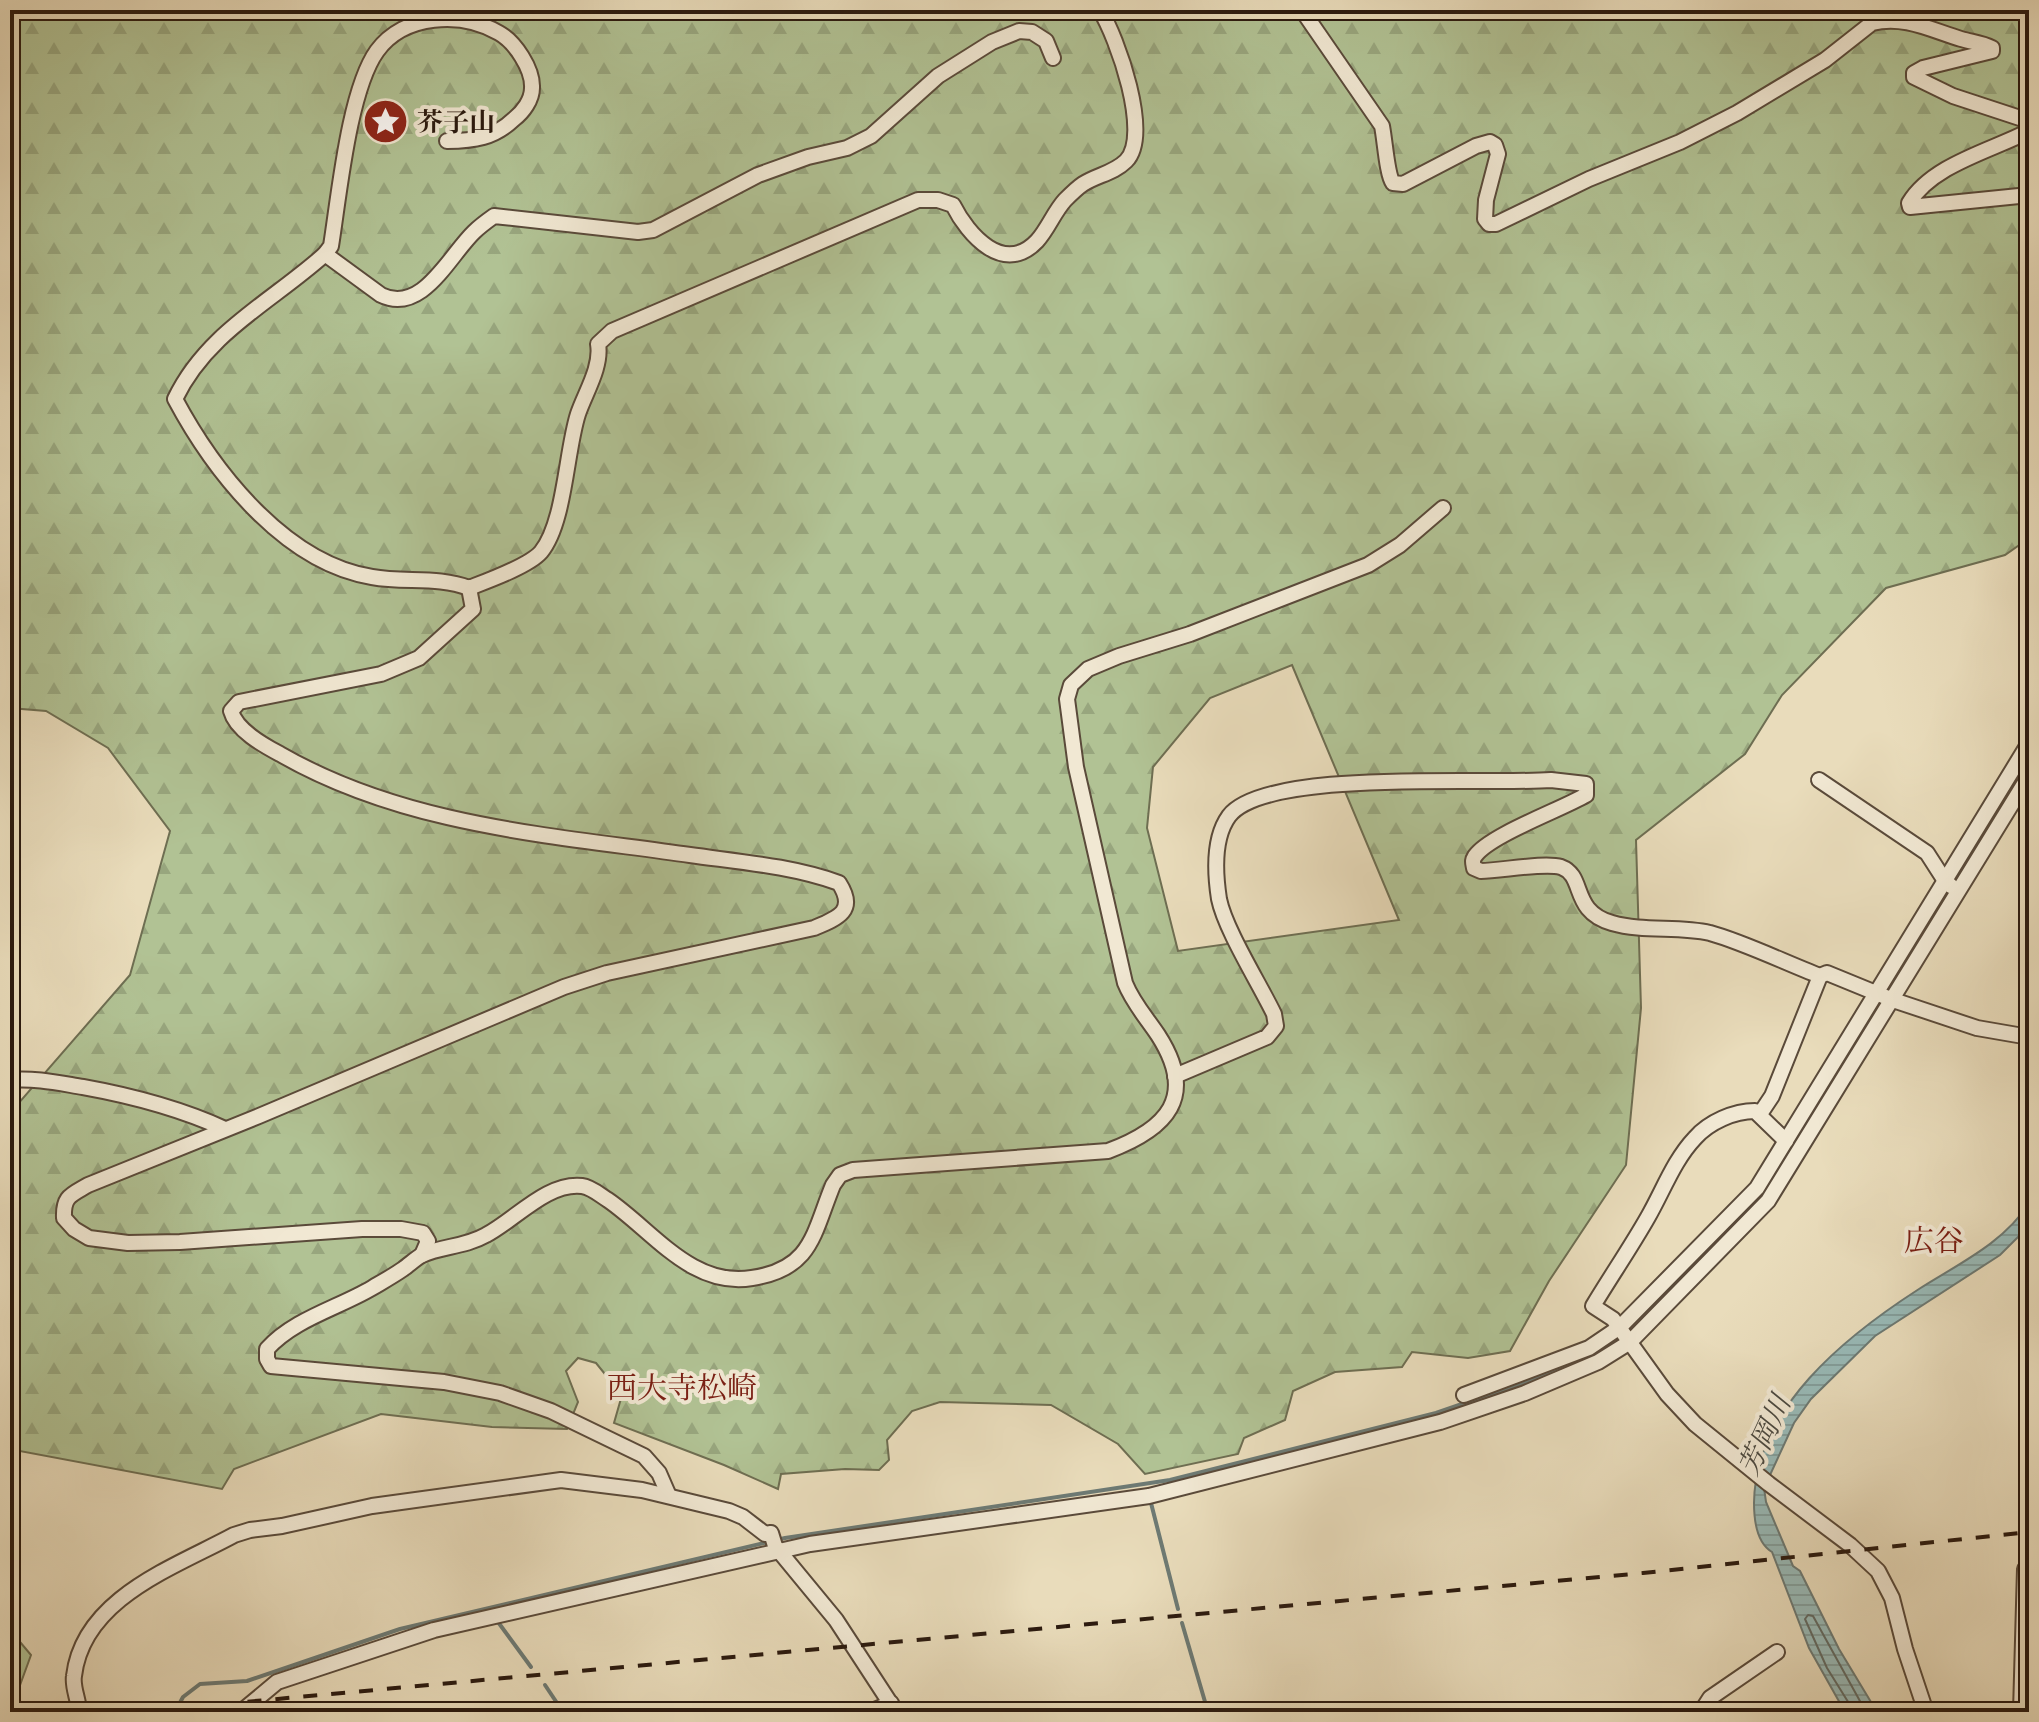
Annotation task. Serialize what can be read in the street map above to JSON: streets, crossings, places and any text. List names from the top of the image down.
{
  "districts": ["広谷", "西大寺松崎"],
  "water": ["芳岡川"],
  "places": {
    "place": ["芥子山"]
  }
}
